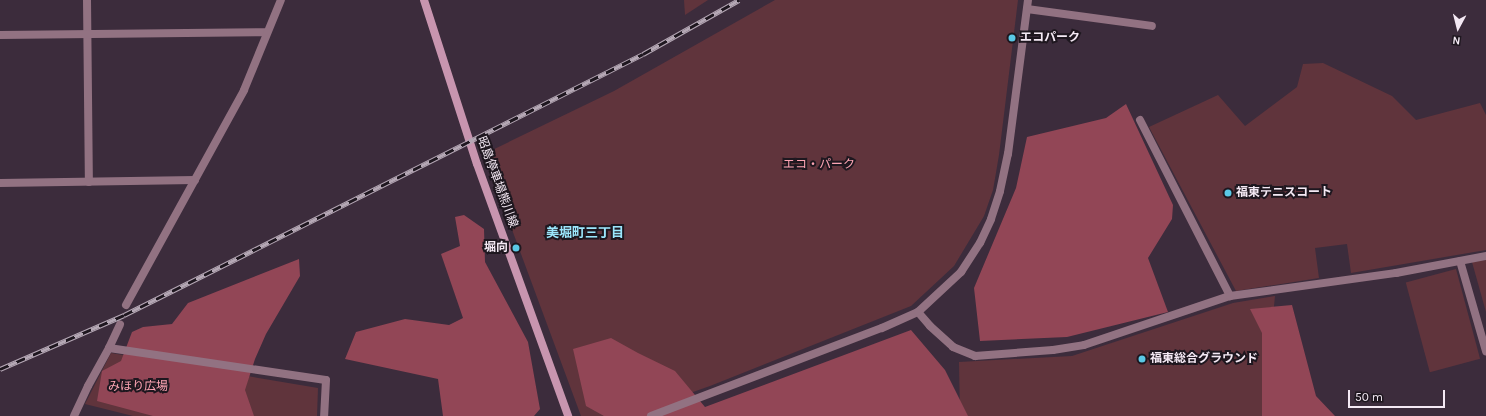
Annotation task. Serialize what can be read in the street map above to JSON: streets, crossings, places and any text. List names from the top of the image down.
{
  "streets": {
    "main road": ["昭島停車場熊川線"]
  },
  "districts": ["美堀町三丁目"],
  "parks": ["エコ・パーク", "みほり広場"],
  "places": [
    "エコパーク",
    "福東テニスコート",
    "堀向",
    "福東総合グラウンド"
  ],
  "scale_bar": "50 m",
  "north": "bottom"
}
